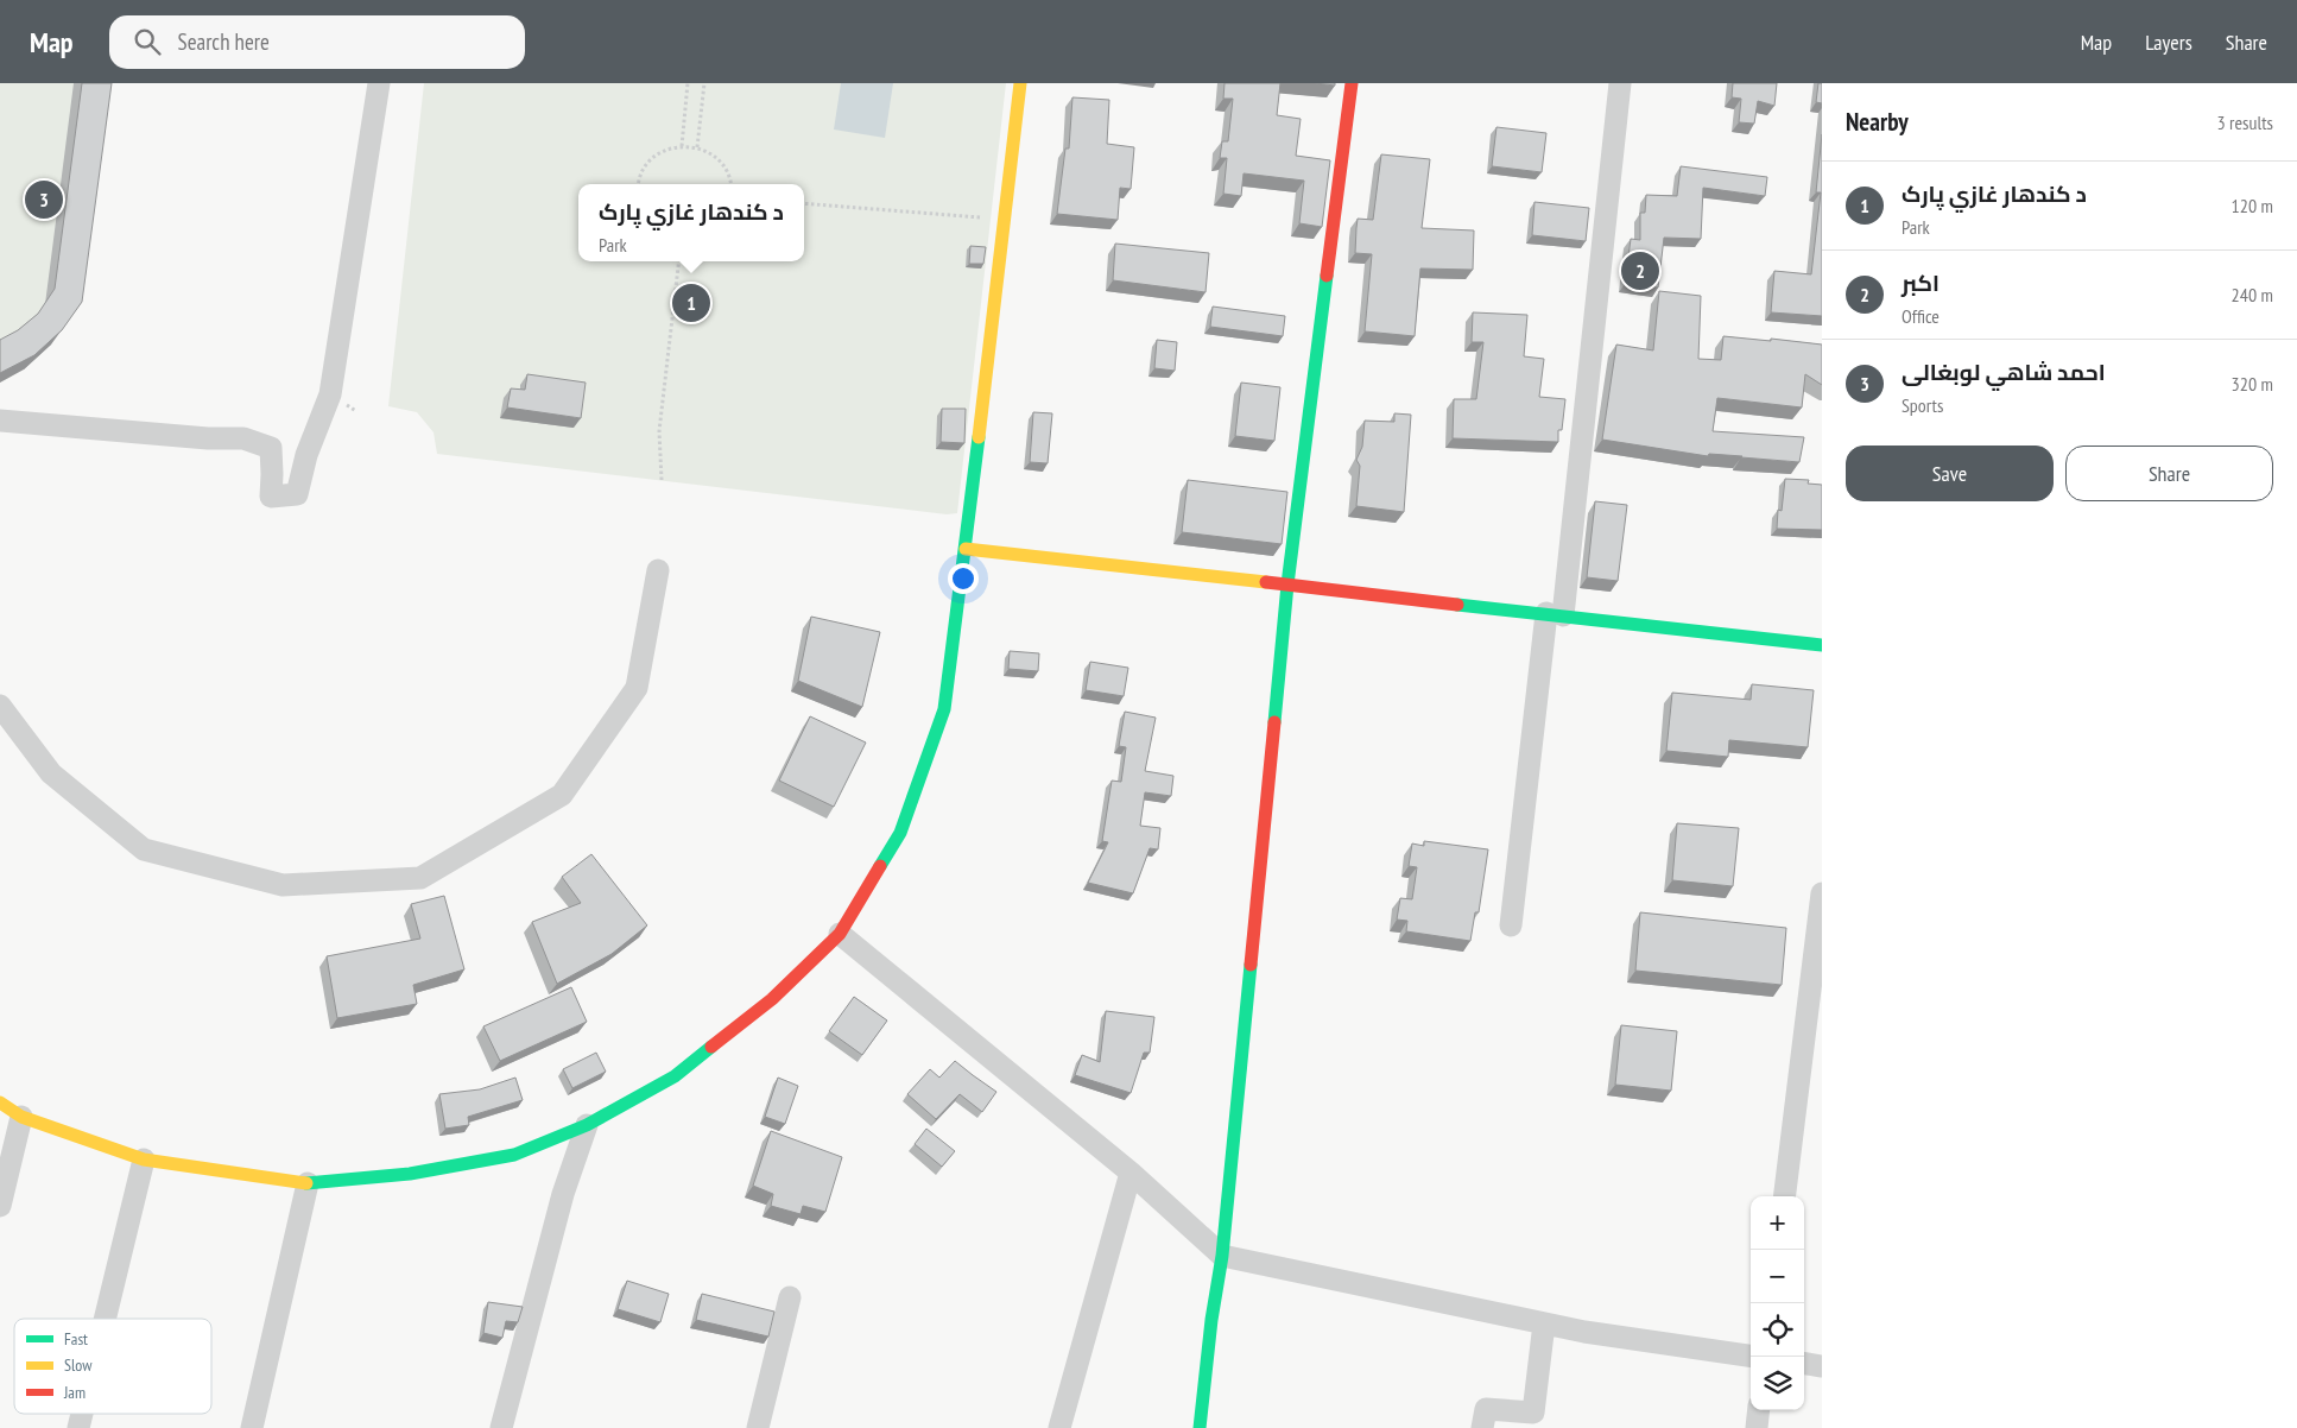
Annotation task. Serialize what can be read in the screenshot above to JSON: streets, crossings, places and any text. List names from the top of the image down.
{
  "legend": ["Fast", "Slow", "Jam"],
  "page": {
    "header": "Map",
    "search": "Search here",
    "nav": ["Map", "Layers", "Share"],
    "heading": ["Nearby", "3 results"],
    "list": [
      {
        "mark": "1",
        "name": "د کندهار غازي پارک",
        "note": "Park",
        "value": "120 m"
      },
      {
        "mark": "2",
        "name": "اکبر",
        "note": "Office",
        "value": "240 m"
      },
      {
        "mark": "3",
        "name": "احمد شاهي لوبغالی",
        "note": "Sports",
        "value": "320 m"
      }
    ],
    "pins": ["3", "2", "1"],
    "popup": ["د کندهار غازي پارک", "Park"],
    "buttons": ["Save", "Share"],
    "map_buttons": ["+", "−"]
  }
}
